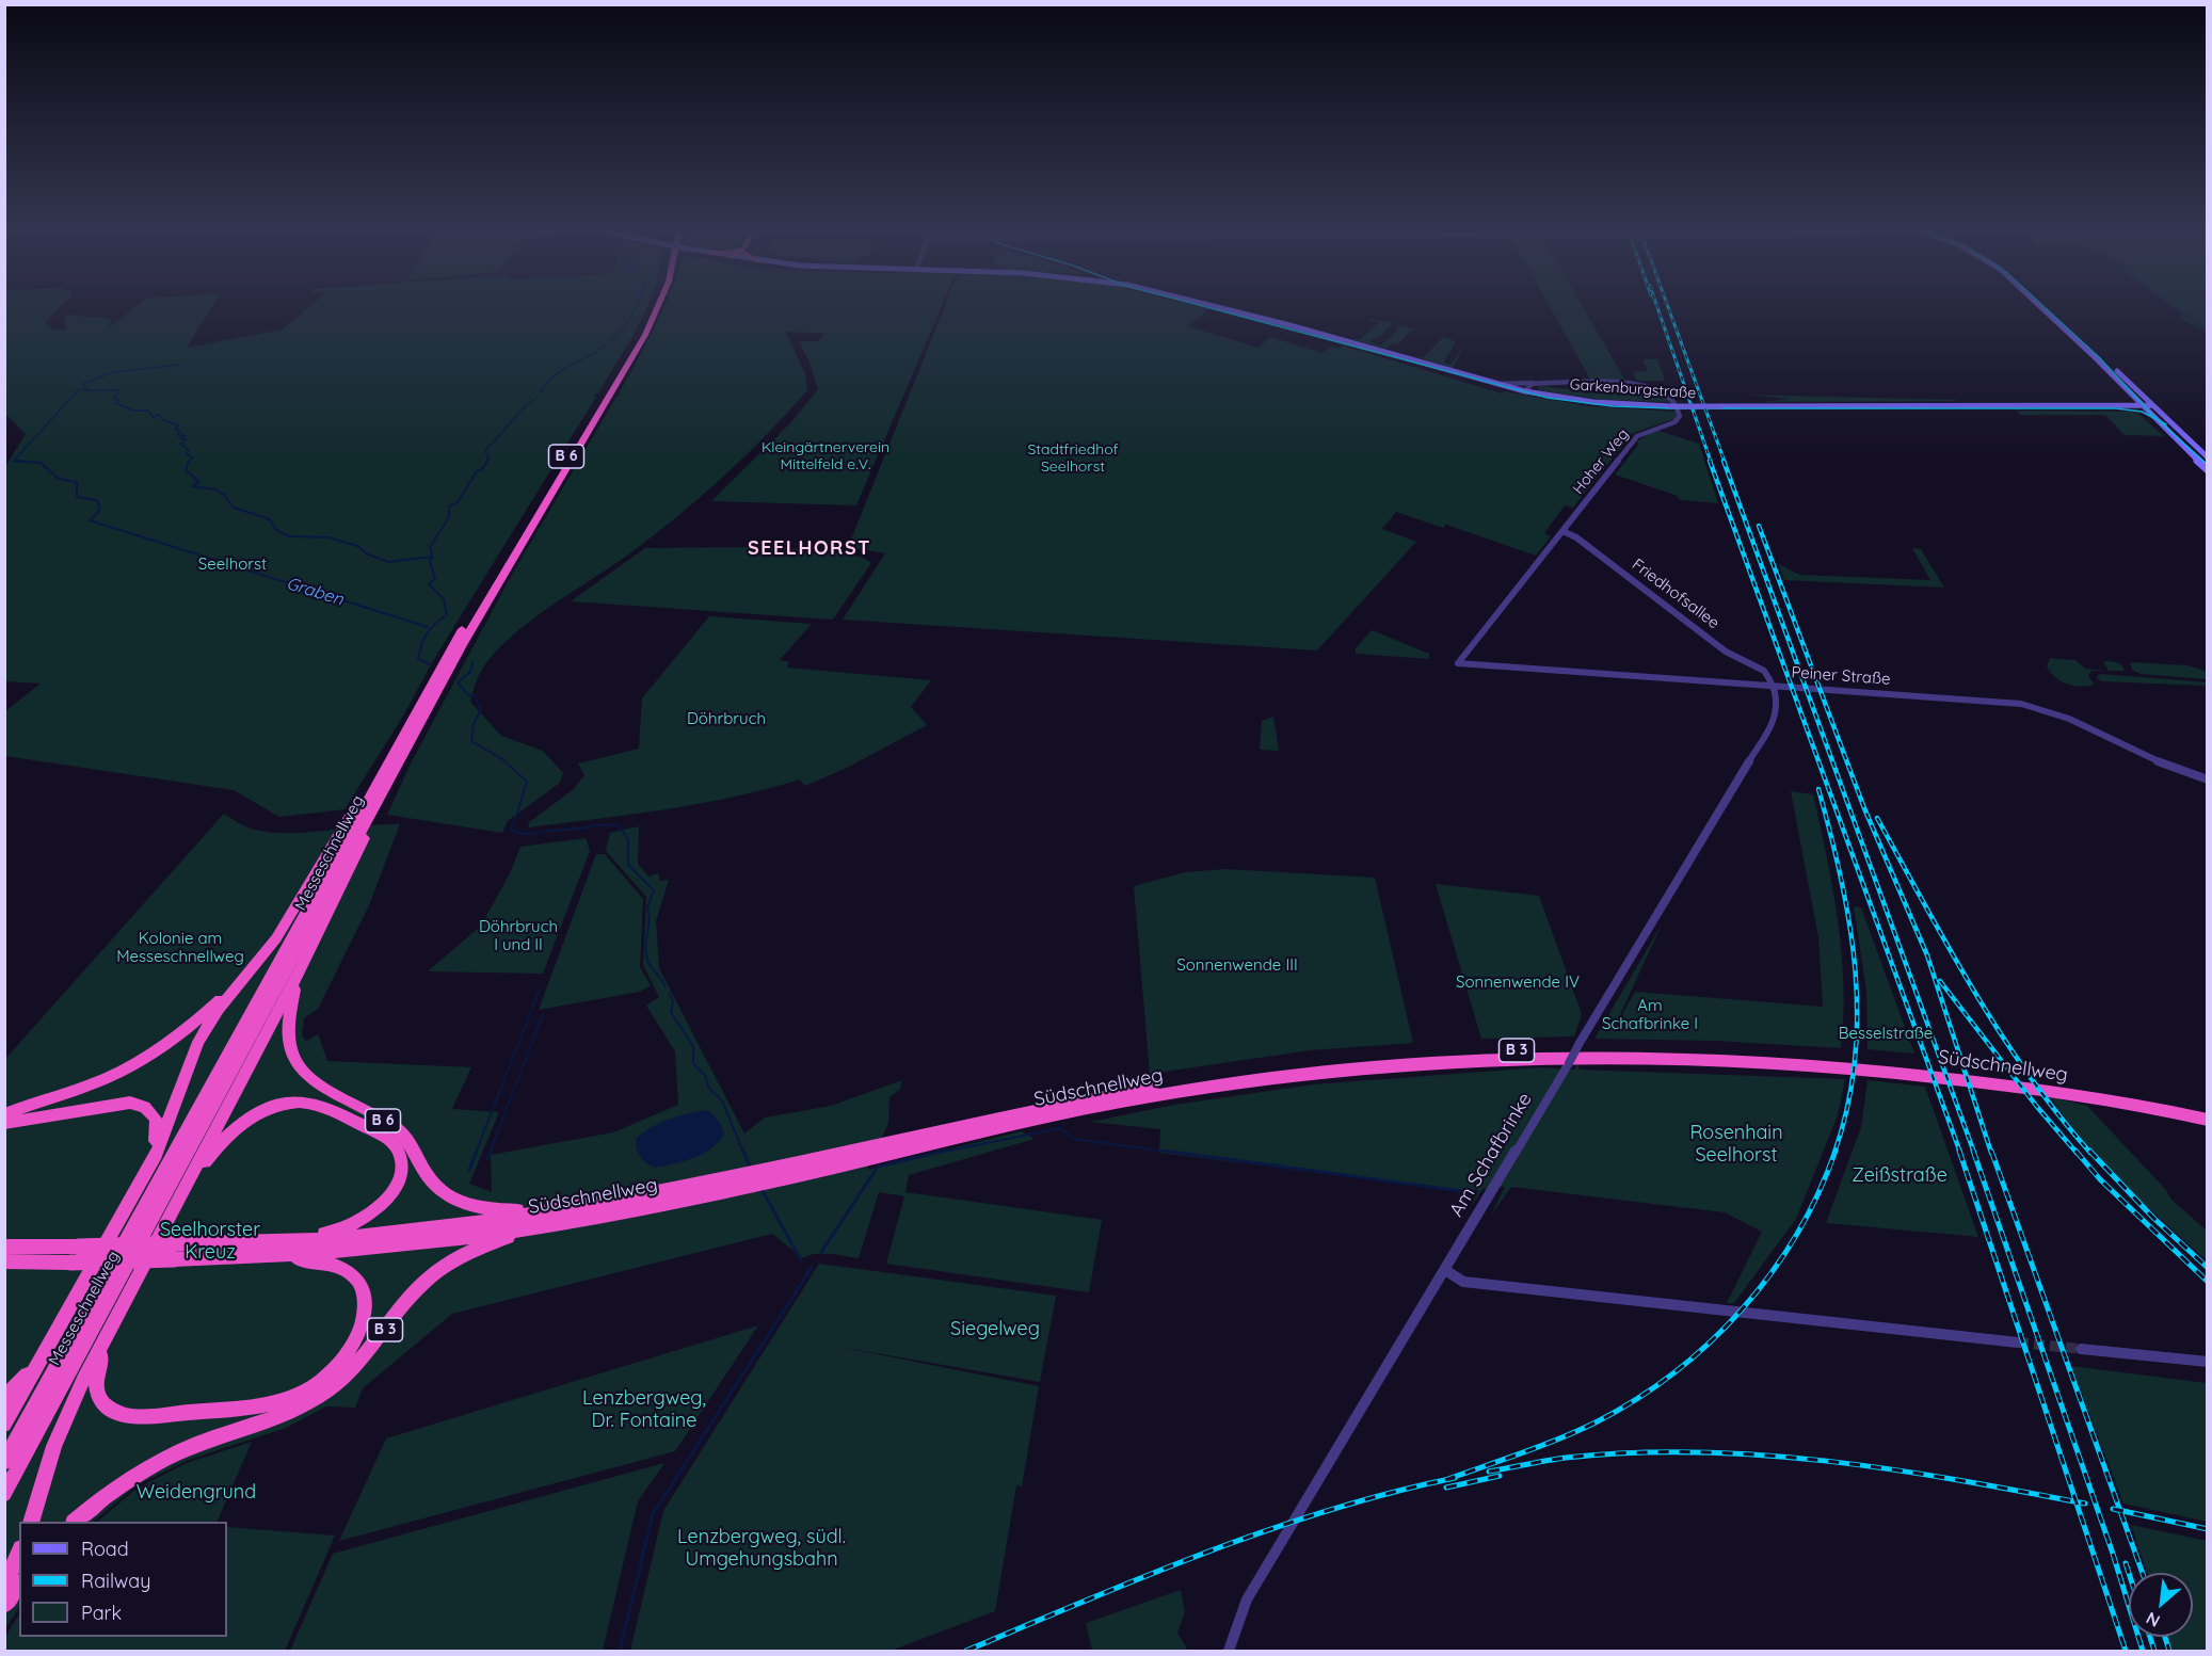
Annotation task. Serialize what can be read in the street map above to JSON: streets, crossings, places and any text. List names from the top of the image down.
{
  "streets": {
    "highway": [
      "B 6",
      "Messeschnellweg",
      "B 3",
      "Südschnellweg"
    ],
    "main road": ["Garkenburgstraße"],
    "street": [
      "Hoher Weg",
      "Friedhofsallee",
      "Peiner Straße",
      "Am Schafbrinke"
    ]
  },
  "crossings": [
    ["B 6", "Messeschnellweg"],
    ["B 6", "B 3"],
    ["B 6", "Südschnellweg"],
    ["Hoher Weg", "Friedhofsallee"],
    ["Hoher Weg", "Peiner Straße"],
    ["Friedhofsallee", "Am Schafbrinke"],
    ["B 3", "Südschnellweg"]
  ],
  "districts": ["SEELHORST"],
  "water": ["Graben"],
  "parks": [
    "Kleingärtnerverein Mittelfeld e.V.",
    "Stadtfriedhof Seelhorst",
    "Seelhorst",
    "Döhrbruch",
    "Döhrbruch I und II",
    "Kolonie am Messeschnellweg",
    "Sonnenwende III",
    "Sonnenwende IV",
    "Am Schafbrinke I",
    "Besselstraße",
    "Rosenhain Seelhorst",
    "Zeißstraße",
    "Seelhorster Kreuz",
    "Siegelweg",
    "Lenzbergweg, Dr. Fontaine",
    "Weidengrund",
    "Lenzbergweg, südl. Umgehungsbahn"
  ],
  "legend": ["Road", "Railway", "Park"],
  "north": "bottom left"
}
